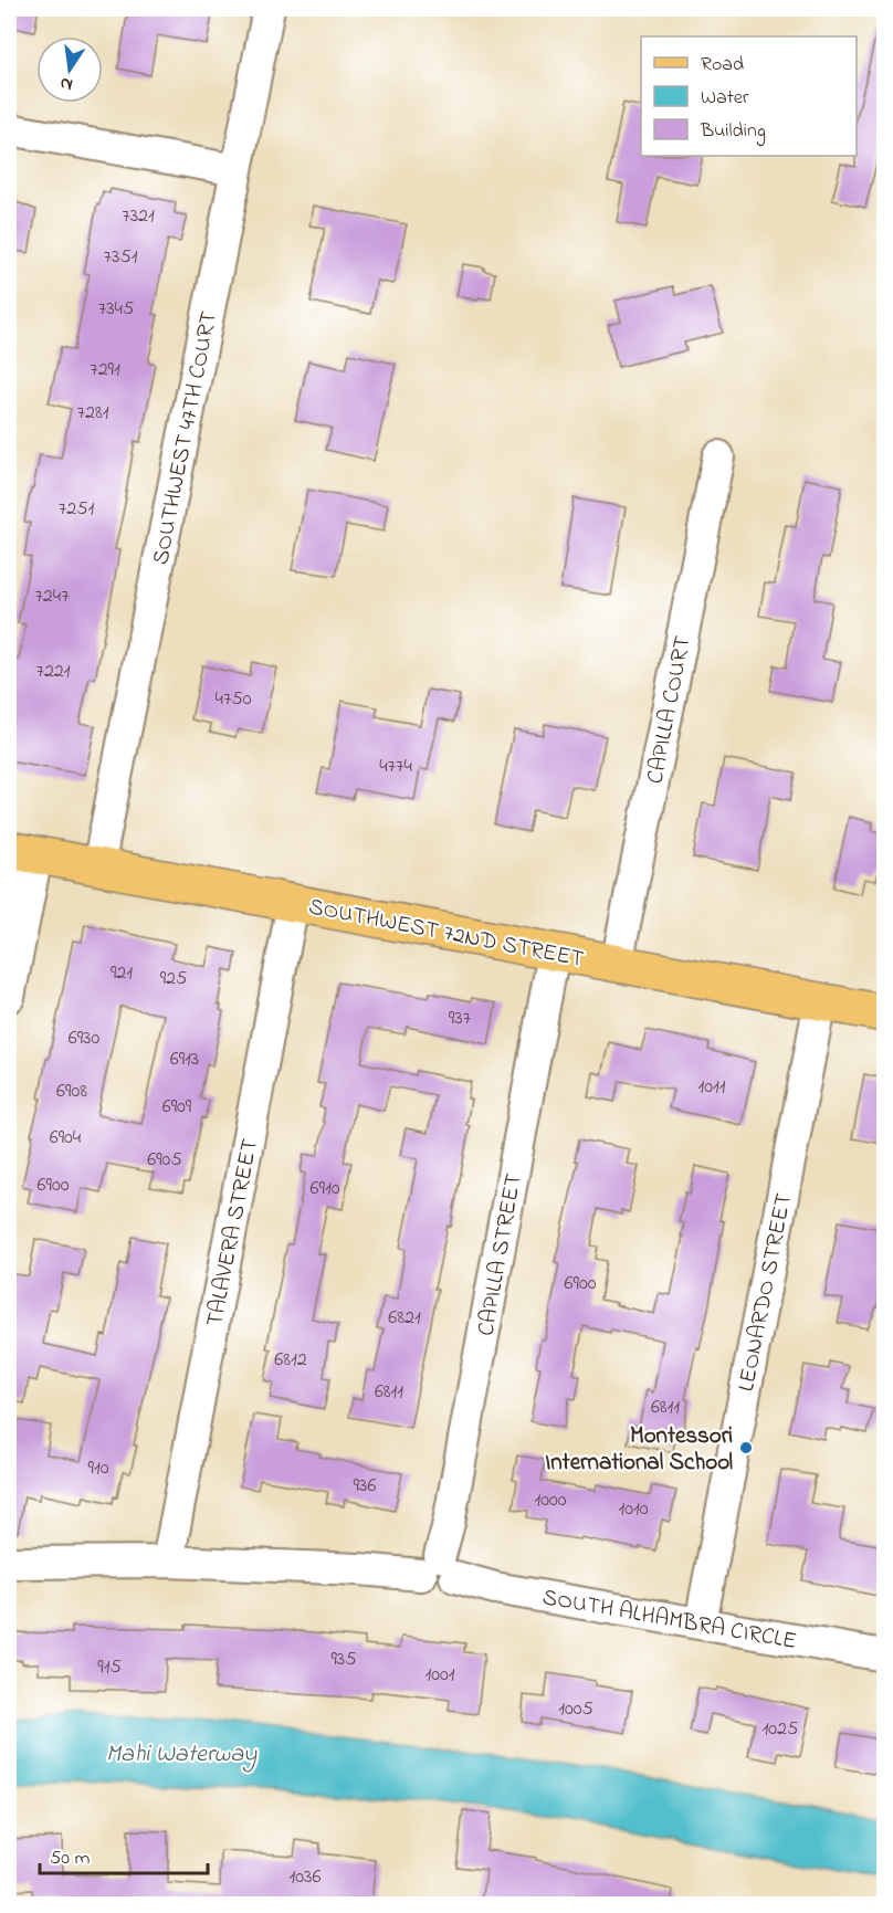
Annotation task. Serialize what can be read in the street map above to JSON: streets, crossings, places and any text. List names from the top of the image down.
{
  "streets": {
    "main road": ["SOUTHWEST 72ND STREET"],
    "street": [
      "SOUTHWEST 47TH COURT",
      "CAPILLA COURT",
      "TALAVERA STREET",
      "CAPILLA STREET",
      "LEONARDO STREET",
      "SOUTH ALHAMBRA CIRCLE"
    ]
  },
  "crossings": [
    ["SOUTHWEST 47TH COURT", "SOUTHWEST 72ND STREET"],
    ["CAPILLA COURT", "SOUTHWEST 72ND STREET"],
    ["SOUTHWEST 72ND STREET", "TALAVERA STREET"],
    ["SOUTHWEST 72ND STREET", "CAPILLA STREET"],
    ["SOUTHWEST 72ND STREET", "LEONARDO STREET"],
    ["TALAVERA STREET", "SOUTH ALHAMBRA CIRCLE"],
    ["CAPILLA STREET", "SOUTH ALHAMBRA CIRCLE"],
    ["LEONARDO STREET", "SOUTH ALHAMBRA CIRCLE"]
  ],
  "water": ["Mahi Waterway"],
  "places": ["Montessori International School"],
  "house_numbers": [
    "7321",
    "7351",
    "7345",
    "7291",
    "7281",
    "7251",
    "7247",
    "7221",
    "4750",
    "4774",
    "921",
    "925",
    "937",
    "6930",
    "6913",
    "1011",
    "6908",
    "6909",
    "6904",
    "6905",
    "6900",
    "6910",
    "6900",
    "6821",
    "6812",
    "6811",
    "6811",
    "910",
    "936",
    "1000",
    "1010",
    "935",
    "915",
    "1001",
    "1005",
    "1025",
    "1036"
  ],
  "legend": ["Road", "Water", "Building"],
  "scale_bar": "50 m",
  "north": "bottom"
}
